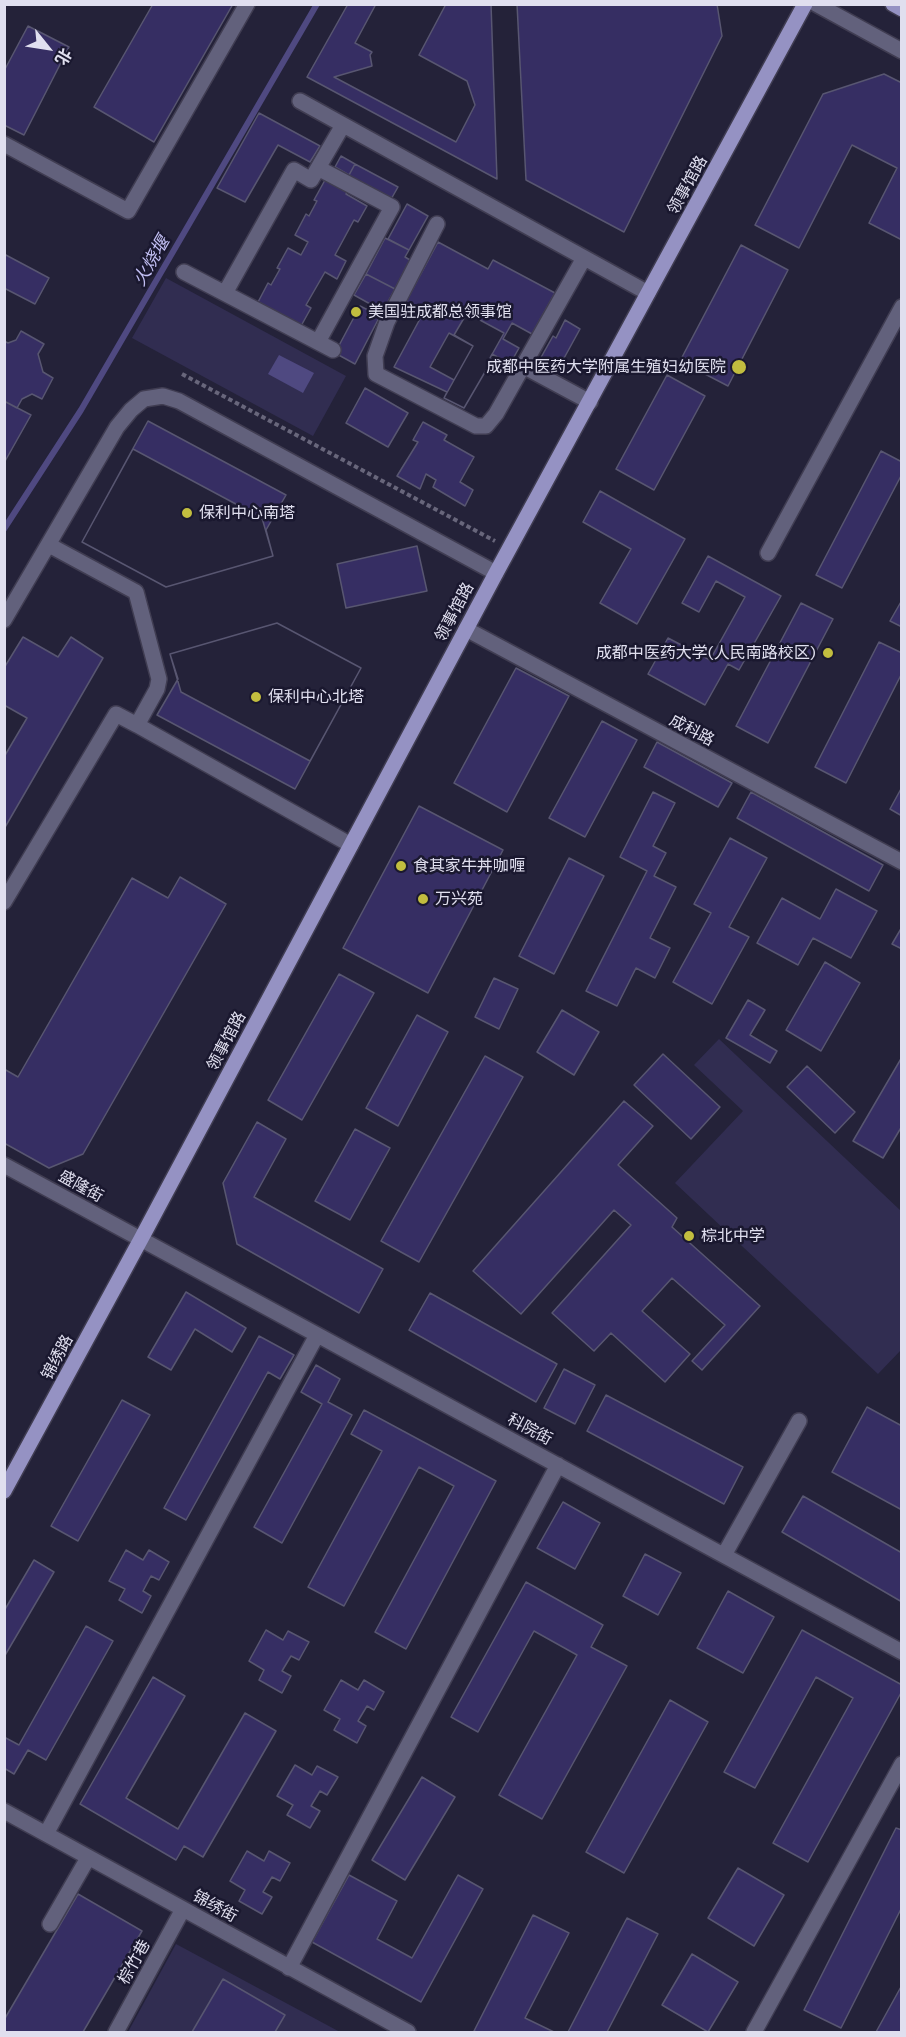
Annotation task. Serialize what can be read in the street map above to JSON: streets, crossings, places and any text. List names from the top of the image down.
{
  "streets": {
    "main road": ["领事馆路", "锦绣路"],
    "street": [
      "成科路",
      "盛隆街",
      "科院街",
      "锦绣街",
      "棕竹巷"
    ]
  },
  "crossings": [
    ["领事馆路", "成科路"],
    ["领事馆路", "盛隆街"],
    ["领事馆路", "锦绣路"],
    ["领事馆路", "科院街"],
    ["盛隆街", "锦绣路"],
    ["盛隆街", "科院街"],
    ["锦绣路", "科院街"],
    ["锦绣街", "棕竹巷"]
  ],
  "water": ["火烧堰"],
  "places": [
    "美国驻成都总领事馆",
    "成都中医药大学附属生殖妇幼医院",
    "保利中心南塔",
    "成都中医药大学(人民南路校区)",
    "保利中心北塔",
    "食其家牛丼咖喱",
    "万兴苑",
    "棕北中学"
  ],
  "north": "bottom right"
}
